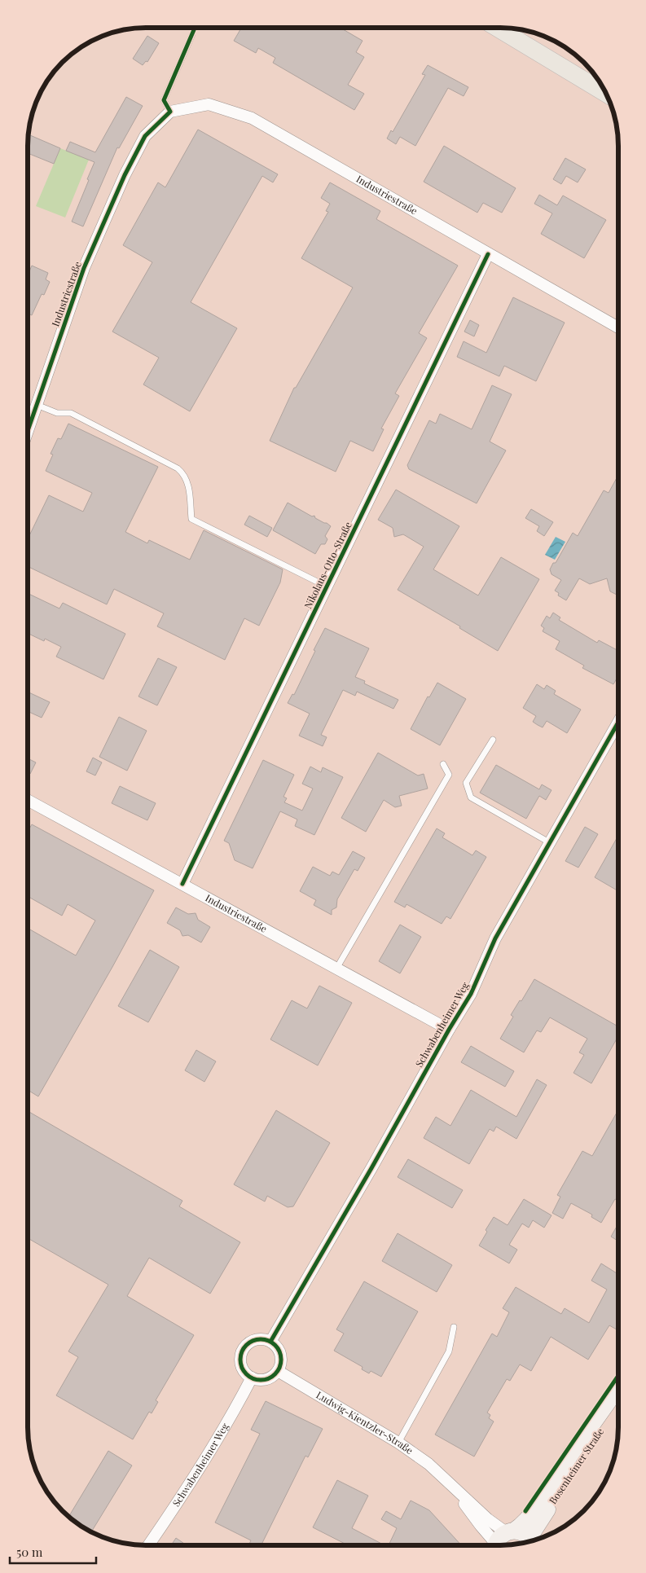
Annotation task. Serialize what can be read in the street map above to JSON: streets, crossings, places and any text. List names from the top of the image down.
{
  "streets": {
    "street": [
      "Industriestraße",
      "Nikolaus-Otto-Straße",
      "Schwabenheimer Weg",
      "Ludwig-Kientzler-Straße",
      "Bosenheimer Straße"
    ]
  },
  "crossings": [
    ["Industriestraße", "Nikolaus-Otto-Straße"],
    ["Industriestraße", "Schwabenheimer Weg"],
    ["Schwabenheimer Weg", "Ludwig-Kientzler-Straße"],
    ["Ludwig-Kientzler-Straße", "Bosenheimer Straße"]
  ],
  "scale_bar": "50 m"
}
